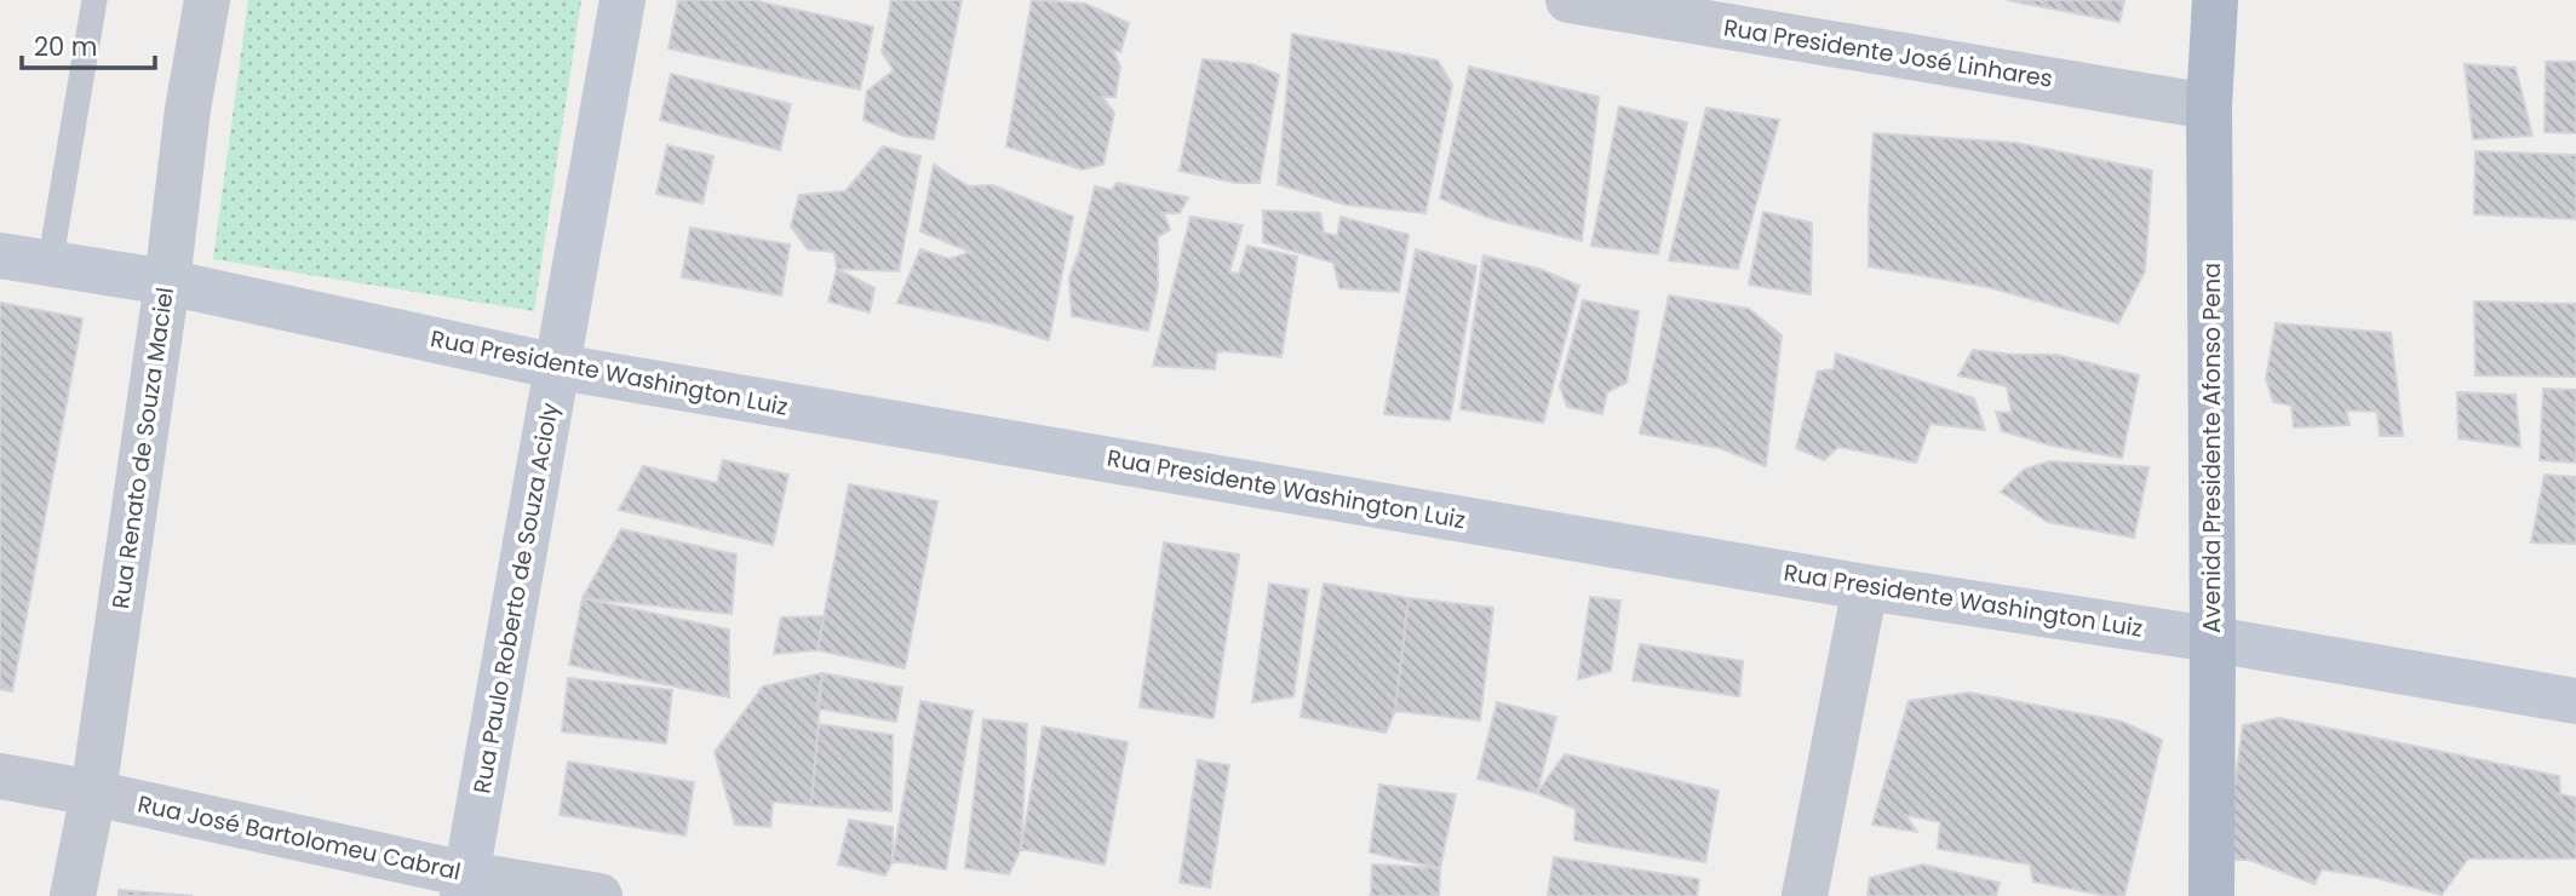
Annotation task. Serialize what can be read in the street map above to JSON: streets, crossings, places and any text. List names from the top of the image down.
{
  "streets": {
    "main road": ["Rua Presidente Washington Luiz", "Avenida Presidente Afonso Pena", "Rua Paulo Roberto de Souza Acioly"],
    "street": ["Rua Presidente José Linhares", "Rua Renato de Souza Maciel", "Rua José Bartolomeu Cabral"]
  },
  "crossings": [
    ["Rua Presidente José Linhares", "Avenida Presidente Afonso Pena"],
    ["Rua Presidente Washington Luiz", "Rua Renato de Souza Maciel"],
    ["Rua Presidente Washington Luiz", "Avenida Presidente Afonso Pena"],
    ["Rua Presidente Washington Luiz", "Rua Paulo Roberto de Souza Acioly"],
    ["Rua Renato de Souza Maciel", "Rua José Bartolomeu Cabral"],
    ["Rua Paulo Roberto de Souza Acioly", "Rua José Bartolomeu Cabral"]
  ],
  "scale_bar": "20 m"
}
